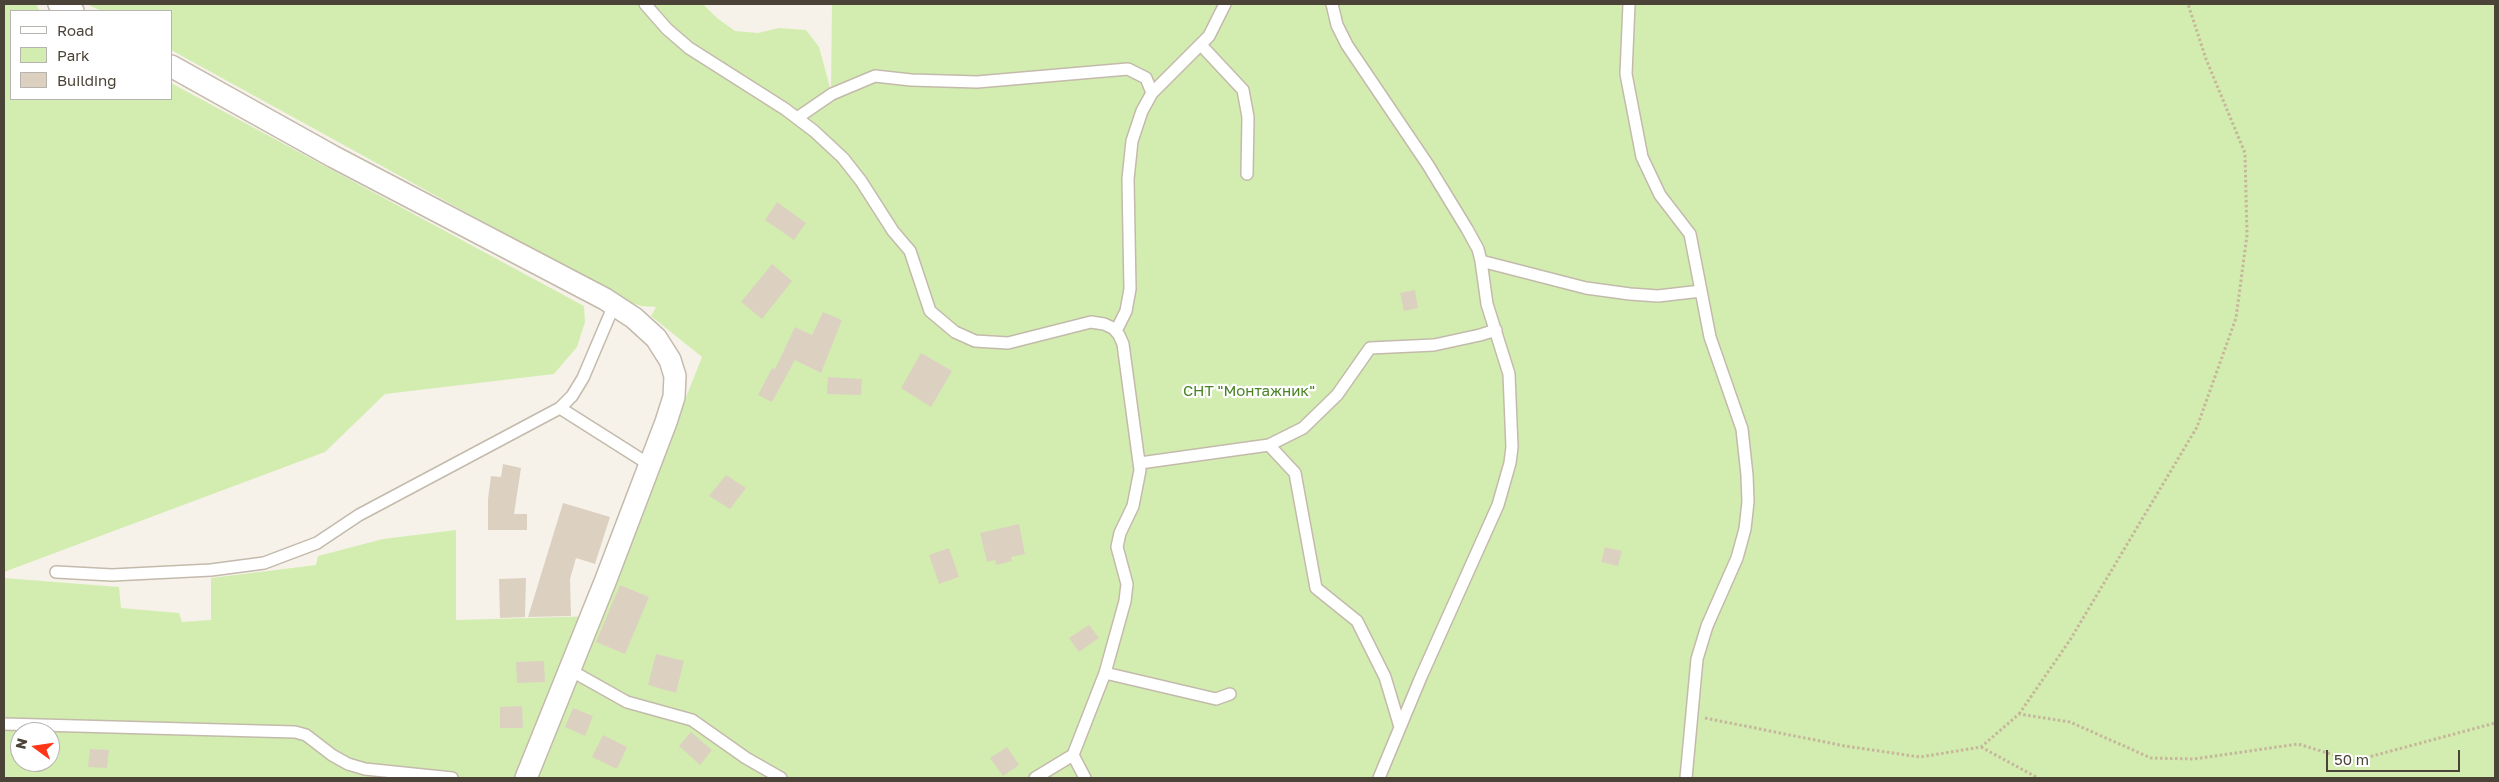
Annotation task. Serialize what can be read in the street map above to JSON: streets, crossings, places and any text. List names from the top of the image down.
{
  "parks": ["СНТ \"Монтажник\""],
  "legend": ["Road", "Park", "Building"],
  "scale_bar": "50 m",
  "north": "left"
}
